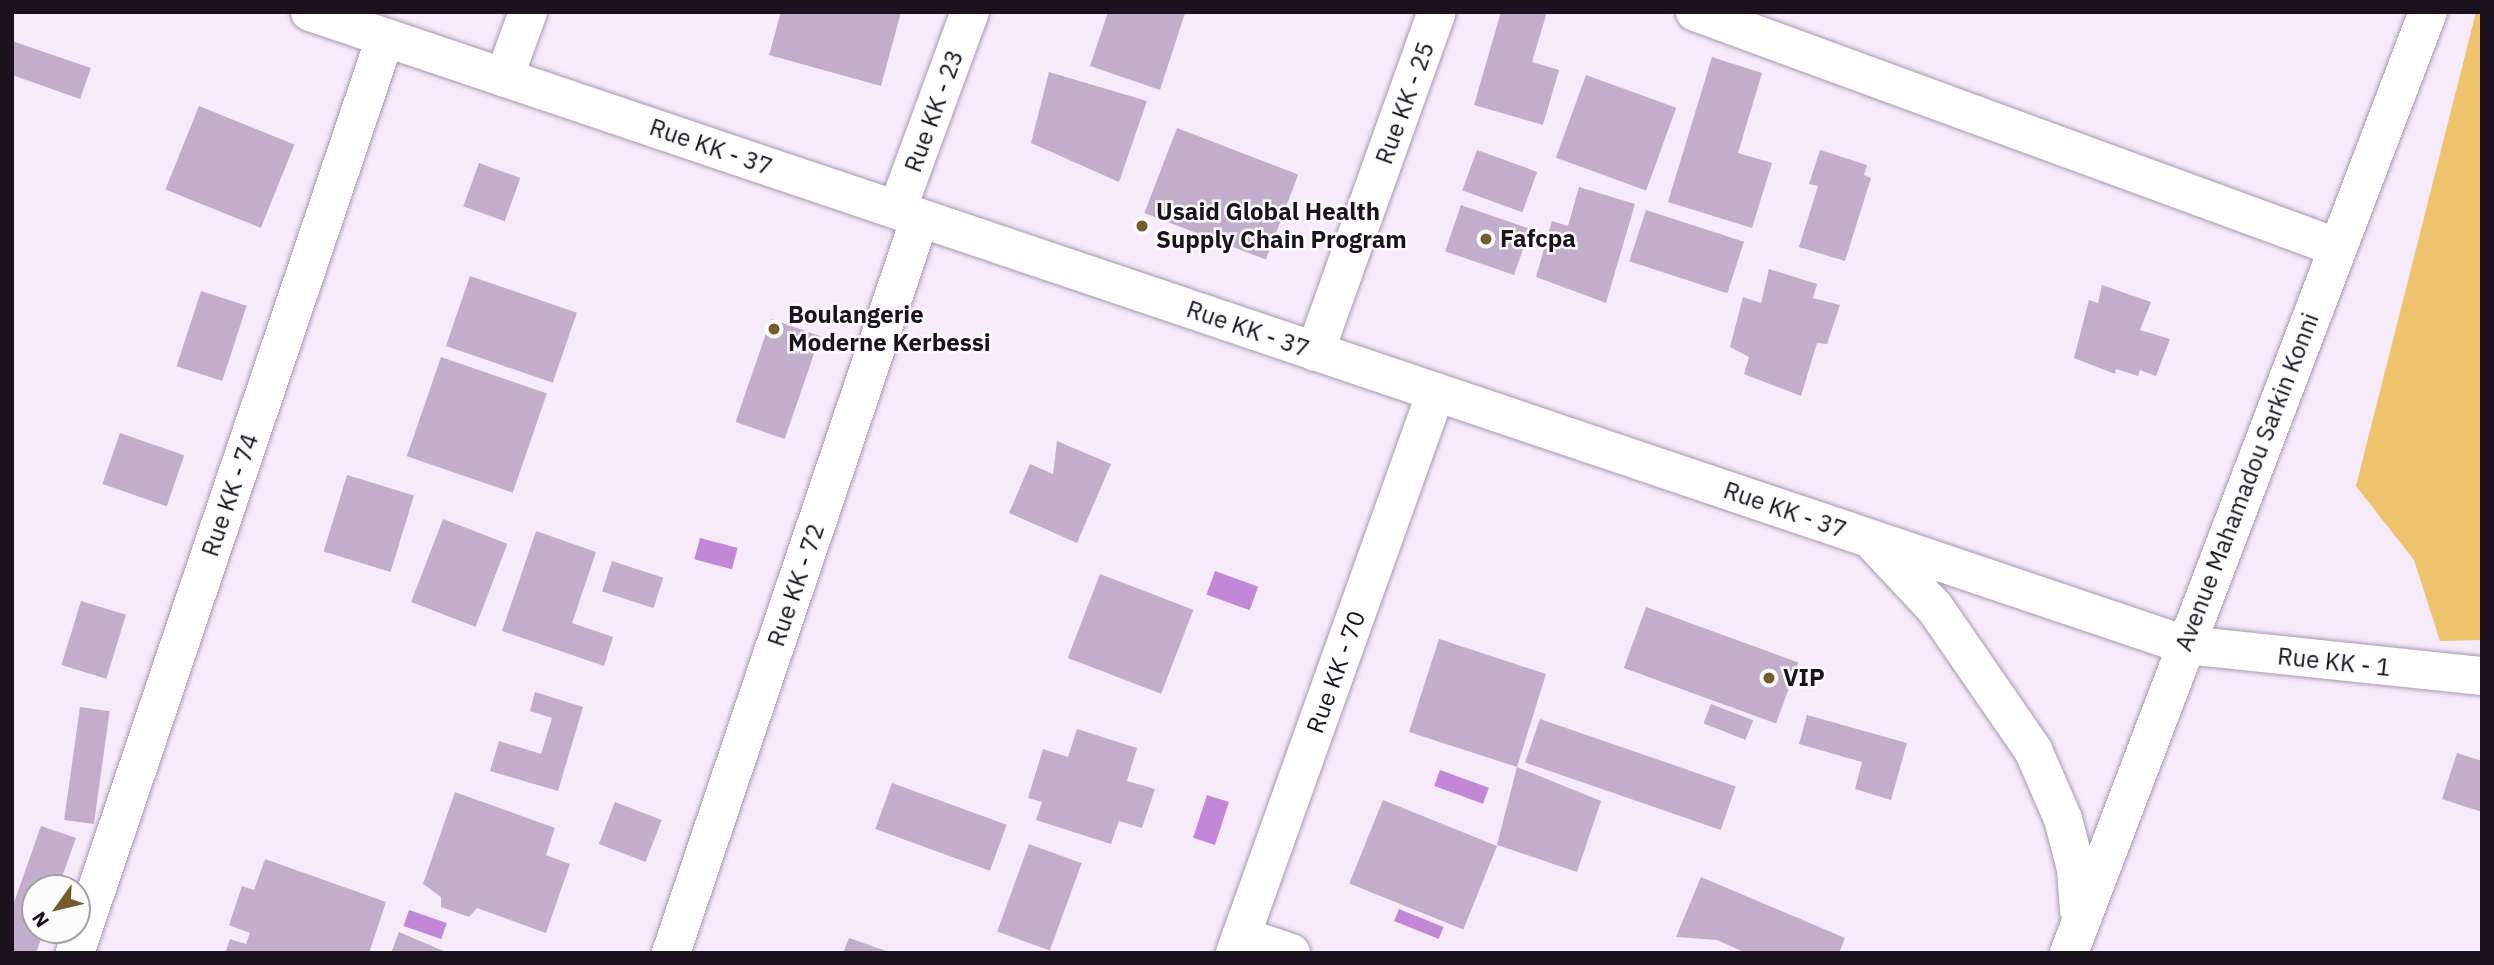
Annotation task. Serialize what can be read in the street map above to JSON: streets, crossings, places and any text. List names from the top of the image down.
{
  "streets": {
    "street": [
      "Rue KK - 25",
      "Rue KK - 23",
      "Rue KK - 37",
      "Avenue Mahamadou Sarkin Konni",
      "Rue KK - 74",
      "Rue KK - 72",
      "Rue KK - 1",
      "Rue KK - 70"
    ]
  },
  "crossings": [
    ["Rue KK - 25", "Rue KK - 37"],
    ["Rue KK - 23", "Rue KK - 37"],
    ["Rue KK - 23", "Rue KK - 72"],
    ["Rue KK - 37", "Avenue Mahamadou Sarkin Konni"],
    ["Rue KK - 37", "Rue KK - 74"],
    ["Rue KK - 37", "Rue KK - 72"],
    ["Rue KK - 37", "Rue KK - 1"],
    ["Rue KK - 37", "Rue KK - 70"],
    ["Avenue Mahamadou Sarkin Konni", "Rue KK - 1"]
  ],
  "places": [
    "Usaid Global Health Supply Chain Program",
    "Fafcpa",
    "Boulangerie Moderne Kerbessi",
    "VIP"
  ],
  "north": "bottom left"
}
